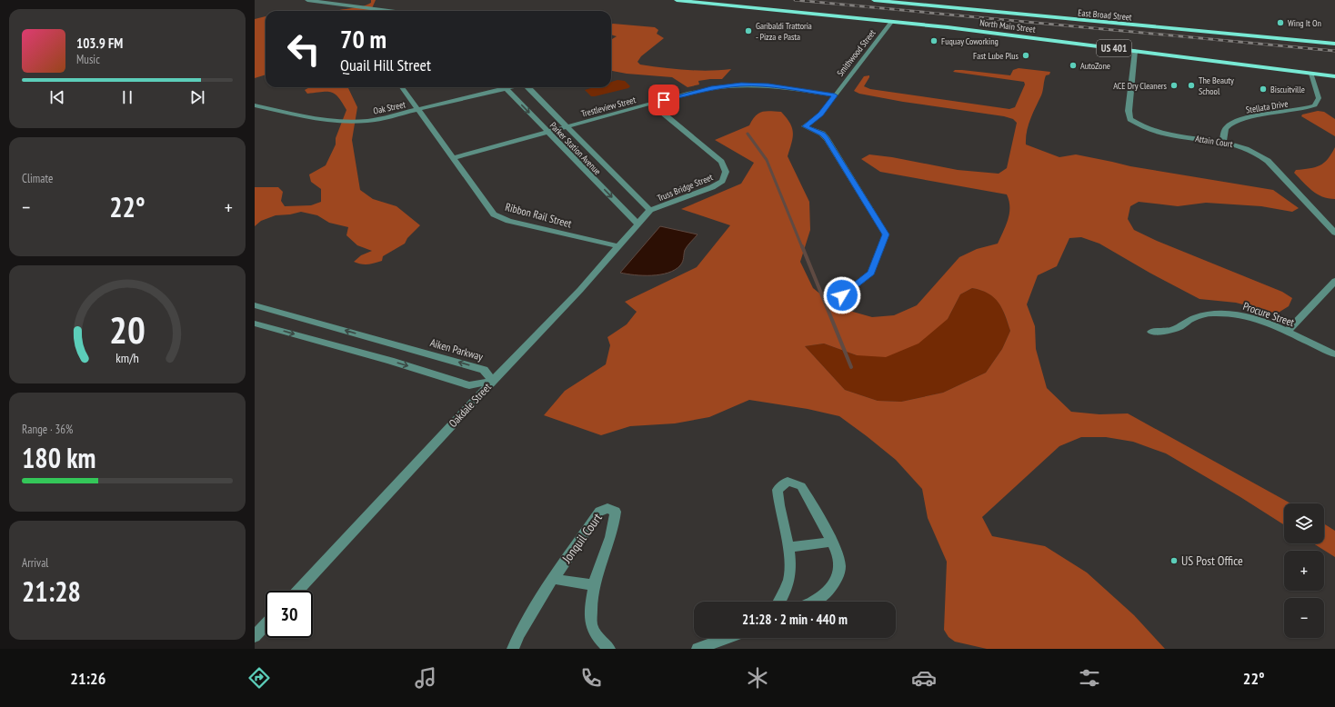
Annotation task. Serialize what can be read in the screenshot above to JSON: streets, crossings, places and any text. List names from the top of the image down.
{
  "streets": {
    "main road": ["East Broad Street", "North Main Street", "US 401"],
    "street": [
      "Smithwood Street",
      "Trestleview Street",
      "Stellata Drive",
      "Oak Street",
      "Attain Court",
      "Parker Station Avenue",
      "Truss Bridge Street",
      "Ribbon Rail Street",
      "Procure Street",
      "Aiken Parkway",
      "Oakdale Street",
      "Jonquil Court"
    ]
  },
  "crossings": [
    ["North Main Street", "Smithwood Street"],
    ["North Main Street", "Stellata Drive"],
    ["North Main Street", "Attain Court"],
    ["Smithwood Street", "Trestleview Street"],
    ["Trestleview Street", "Parker Station Avenue"],
    ["Trestleview Street", "Truss Bridge Street"],
    ["Trestleview Street", "Ribbon Rail Street"],
    ["Stellata Drive", "Attain Court"],
    ["Oak Street", "Ribbon Rail Street"],
    ["Parker Station Avenue", "Truss Bridge Street"],
    ["Parker Station Avenue", "Oakdale Street"],
    ["Truss Bridge Street", "Oakdale Street"],
    ["Ribbon Rail Street", "Oakdale Street"],
    ["Aiken Parkway", "Oakdale Street"]
  ],
  "places": [
    "Wing It On",
    "Garibaldi Trattoria - Pizza e Pasta",
    "Fuquay Coworking",
    "Fast Lube Plus",
    "AutoZone",
    "ACE Dry Cleaners",
    "The Beauty School",
    "Biscuitville",
    "US Post Office"
  ],
  "page": {
    "turn": ["70 m", "Quail Hill Street"],
    "song": ["103.9 FM", "Music"],
    "tile": [
      "Climate",
      ["Range · 36%", "180 km"],
      ["Arrival", "21:28"]
    ],
    "heat": ["−", "22°", "+"],
    "map_buttons": ["+", "−"],
    "limit": "30",
    "trip": "21:28 · 2 min · 440 m",
    "tabs": ["21:26", "22°"],
    "gauge": ["20", "km/h"]
  }
}
